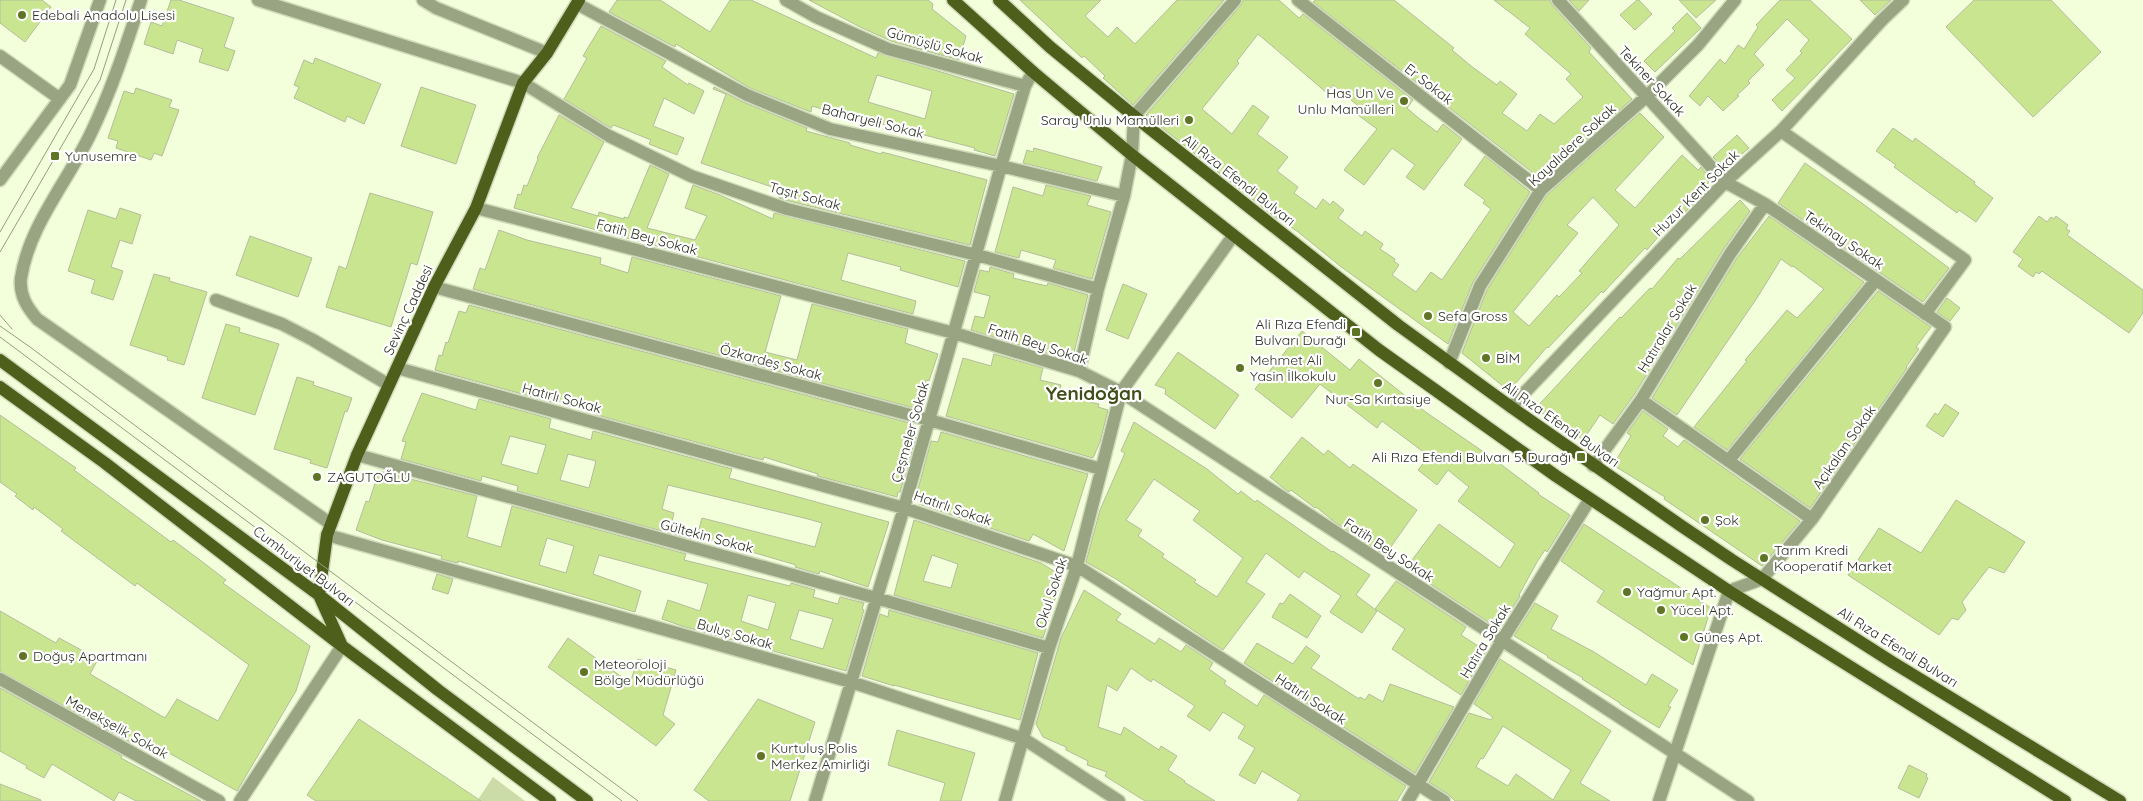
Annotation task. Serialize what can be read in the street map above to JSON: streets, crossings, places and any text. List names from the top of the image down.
{
  "streets": {
    "main road": ["Ali Rıza Efendi Bulvarı", "Sevinç Caddesi", "Cumhuriyet Bulvarı"],
    "street": [
      "Gümüşlü Sokak",
      "Tekiner Sokak",
      "Er Sokak",
      "Baharyeli Sokak",
      "Kayalıdere Sokak",
      "Huzur Kent Sokak",
      "Taşıt Sokak",
      "Fatih Bey Sokak",
      "Tekinay Sokak",
      "Hatıralar Sokak",
      "Özkardeş Sokak",
      "Hatırlı Sokak",
      "Çeşmeler Sokak",
      "Açıkalan Sokak",
      "Gültekin Sokak",
      "Okul Sokak",
      "Buluş Sokak",
      "Hatıra Sokak",
      "Menekşelik Sokak"
    ]
  },
  "crossings": [
    ["Gümüşlü Sokak", "Çeşmeler Sokak"],
    ["Tekiner Sokak", "Kayalıdere Sokak"],
    ["Tekiner Sokak", "Huzur Kent Sokak"],
    ["Tekiner Sokak", "Tekinay Sokak"],
    ["Er Sokak", "Kayalıdere Sokak"],
    ["Baharyeli Sokak", "Sevinç Caddesi"],
    ["Baharyeli Sokak", "Çeşmeler Sokak"],
    ["Kayalıdere Sokak", "Ali Rıza Efendi Bulvarı"],
    ["Ali Rıza Efendi Bulvarı", "Huzur Kent Sokak"],
    ["Ali Rıza Efendi Bulvarı", "Hatıralar Sokak"],
    ["Ali Rıza Efendi Bulvarı", "Açıkalan Sokak"],
    ["Huzur Kent Sokak", "Tekinay Sokak"],
    ["Taşıt Sokak", "Sevinç Caddesi"],
    ["Taşıt Sokak", "Çeşmeler Sokak"],
    ["Fatih Bey Sokak", "Sevinç Caddesi"],
    ["Fatih Bey Sokak", "Çeşmeler Sokak"],
    ["Fatih Bey Sokak", "Okul Sokak"],
    ["Fatih Bey Sokak", "Hatıra Sokak"],
    ["Tekinay Sokak", "Hatıralar Sokak"],
    ["Tekinay Sokak", "Açıkalan Sokak"],
    ["Sevinç Caddesi", "Özkardeş Sokak"],
    ["Sevinç Caddesi", "Hatırlı Sokak"],
    ["Sevinç Caddesi", "Gültekin Sokak"],
    ["Sevinç Caddesi", "Cumhuriyet Bulvarı"],
    ["Sevinç Caddesi", "Buluş Sokak"],
    ["Özkardeş Sokak", "Çeşmeler Sokak"],
    ["Özkardeş Sokak", "Okul Sokak"],
    ["Hatırlı Sokak", "Çeşmeler Sokak"],
    ["Hatırlı Sokak", "Okul Sokak"],
    ["Hatırlı Sokak", "Hatıra Sokak"],
    ["Çeşmeler Sokak", "Gültekin Sokak"],
    ["Çeşmeler Sokak", "Buluş Sokak"],
    ["Gültekin Sokak", "Okul Sokak"],
    ["Okul Sokak", "Buluş Sokak"]
  ],
  "districts": ["Yenidoğan"],
  "places": {
    "other": [
      "Edebali Anadolu Lisesi",
      "Has Un Ve Unlu Mamülleri",
      "Saray Unlu Mamülleri",
      "Sefa Gross",
      "BİM",
      "Mehmet Ali Yasin İlkokulu",
      "Nur-Sa Kırtasiye",
      "ZAGUTOĞLU",
      "Şok",
      "Tarım Kredi Kooperatif Market",
      "Yağmur Apt.",
      "Yücel Apt.",
      "Güneş Apt.",
      "Doğuş Apartmanı",
      "Meteoroloji Bölge Müdürlüğü",
      "Kurtuluş Polis Merkez Amirliği"
    ],
    "transit": ["Yunusemre", "Ali Rıza Efendi Bulvarı Durağı", "Ali Rıza Efendi Bulvarı 5. Durağı"]
  }
}
